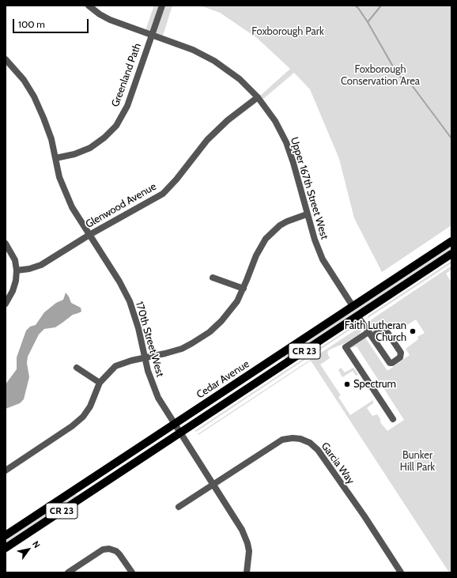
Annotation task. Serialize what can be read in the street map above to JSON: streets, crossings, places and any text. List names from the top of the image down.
{
  "streets": {
    "main road": ["CR 23", "Cedar Avenue"],
    "street": [
      "Greenland Path",
      "Upper 167th Street West",
      "Glenwood Avenue",
      "170th Street West",
      "Garcia Way"
    ]
  },
  "crossings": [
    ["Greenland Path", "Upper 167th Street West"],
    ["Greenland Path", "170th Street West"],
    ["Upper 167th Street West", "Glenwood Avenue"],
    ["Upper 167th Street West", "Cedar Avenue"],
    ["Glenwood Avenue", "170th Street West"],
    ["170th Street West", "Cedar Avenue"],
    ["170th Street West", "Garcia Way"]
  ],
  "parks": ["Foxborough Park", "Foxborough Conservation Area", "Bunker Hill Park"],
  "places": ["Faith Lutheran Church", "Spectrum"],
  "scale_bar": "100 m",
  "north": "top right"
}
